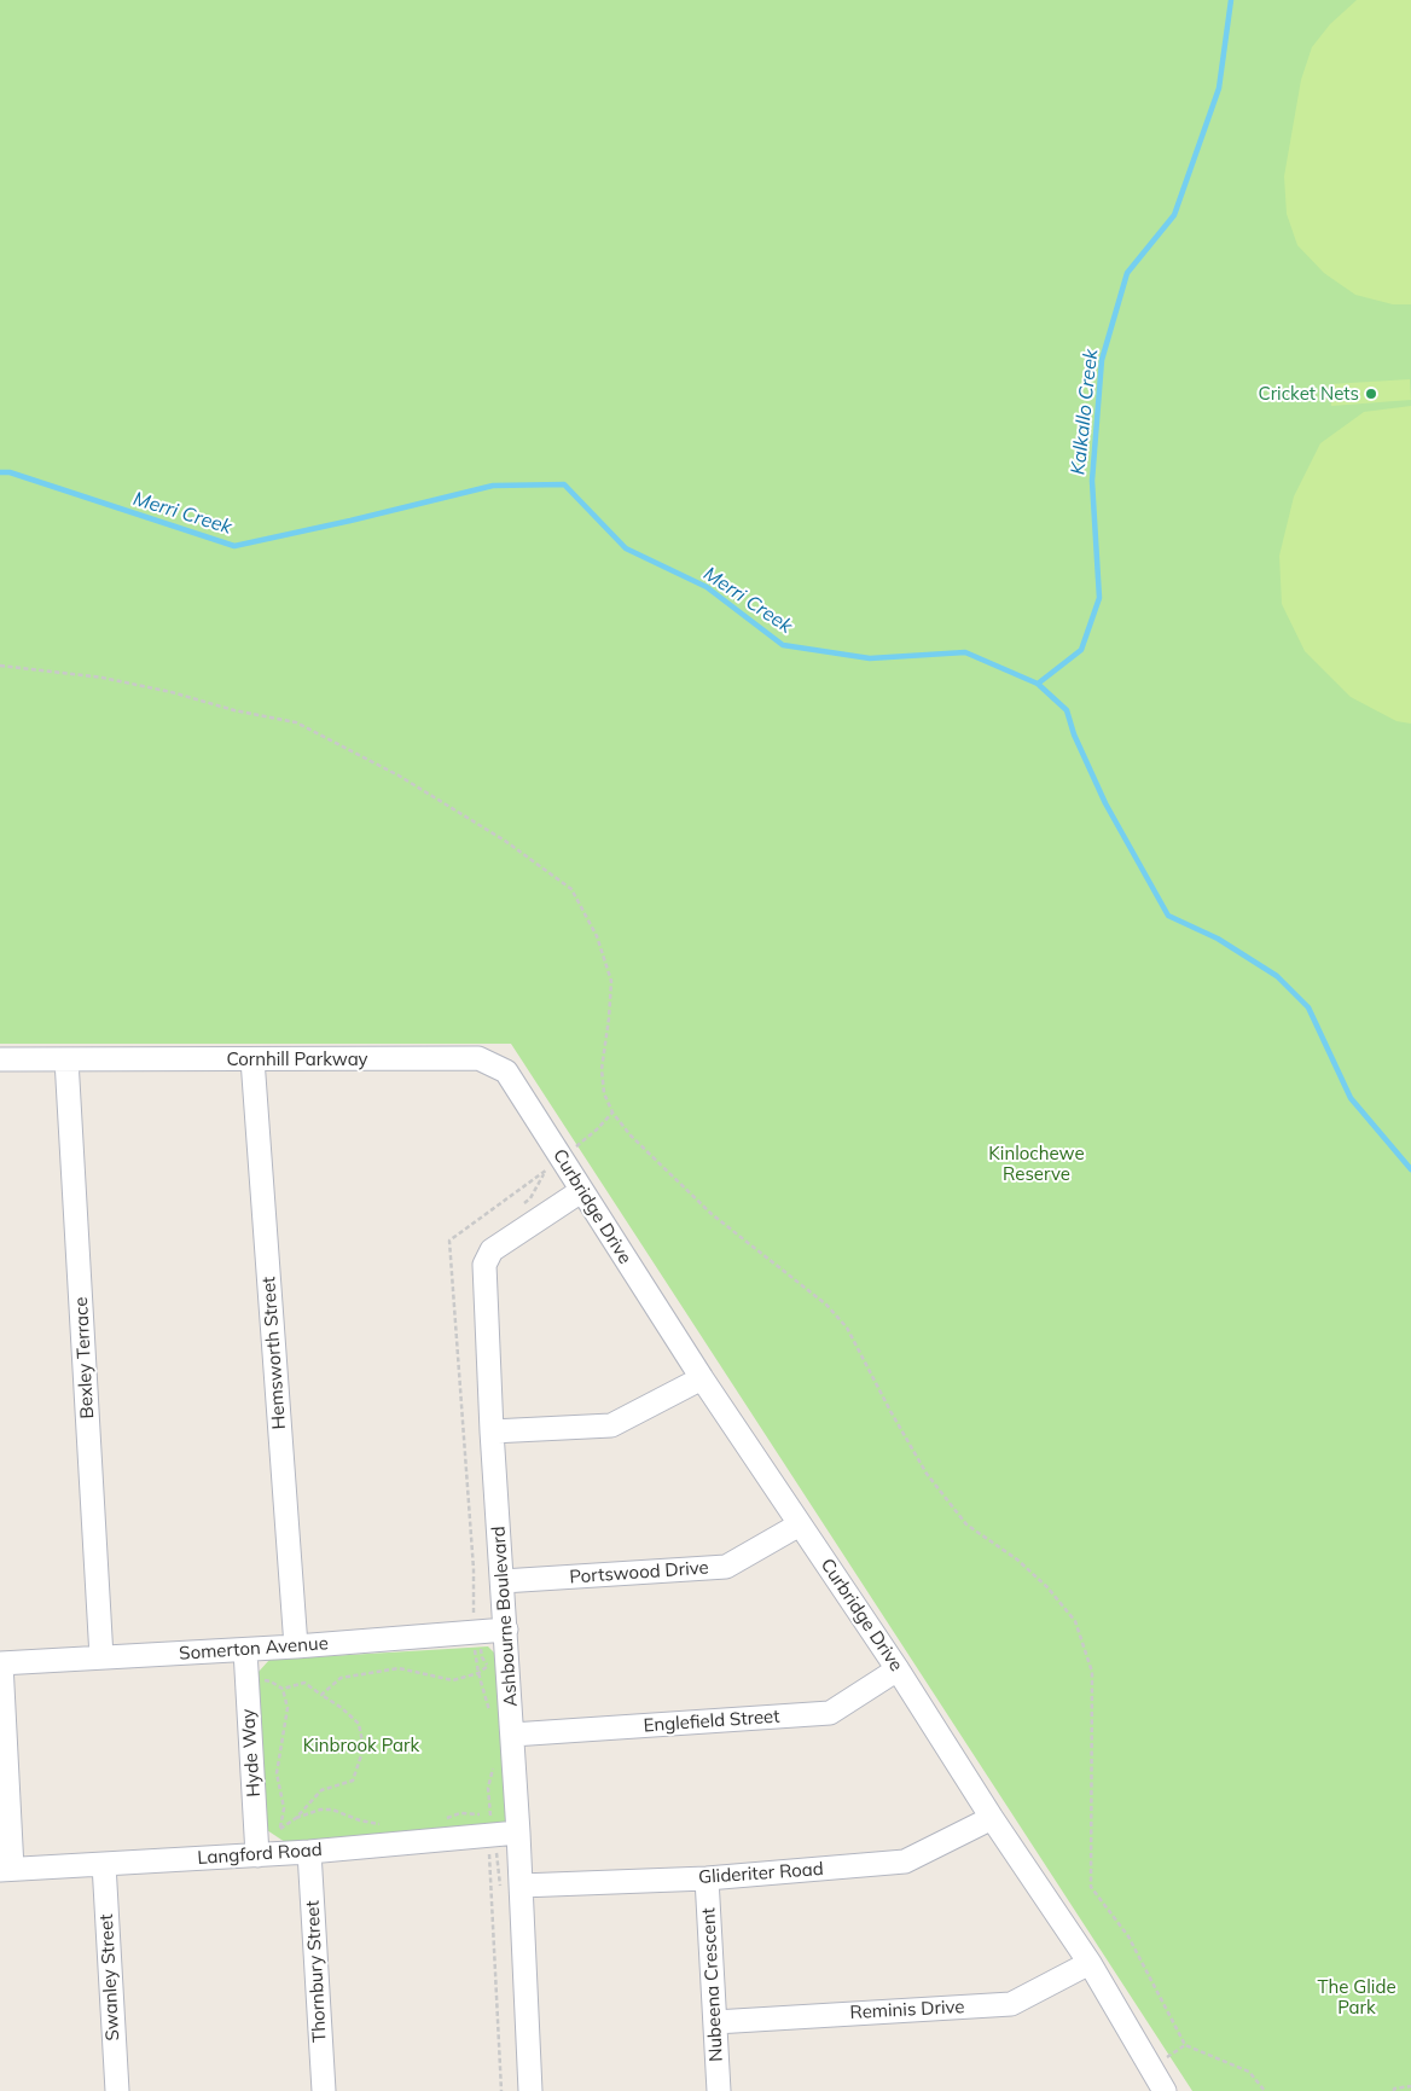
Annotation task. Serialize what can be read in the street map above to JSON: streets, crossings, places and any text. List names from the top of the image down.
{
  "streets": {
    "street": [
      "Cornhill Parkway",
      "Curbridge Drive",
      "Hemsworth Street",
      "Bexley Terrace",
      "Portswood Drive",
      "Ashbourne Boulevard",
      "Somerton Avenue",
      "Englefield Street",
      "Hyde Way",
      "Langford Road",
      "Glideriter Road",
      "Thornbury Street",
      "Swanley Street",
      "Nubeena Crescent",
      "Reminis Drive"
    ]
  },
  "crossings": [
    ["Cornhill Parkway", "Curbridge Drive"],
    ["Cornhill Parkway", "Hemsworth Street"],
    ["Cornhill Parkway", "Bexley Terrace"],
    ["Curbridge Drive", "Portswood Drive"],
    ["Curbridge Drive", "Ashbourne Boulevard"],
    ["Curbridge Drive", "Englefield Street"],
    ["Curbridge Drive", "Glideriter Road"],
    ["Curbridge Drive", "Reminis Drive"],
    ["Hemsworth Street", "Somerton Avenue"],
    ["Bexley Terrace", "Somerton Avenue"],
    ["Portswood Drive", "Ashbourne Boulevard"],
    ["Ashbourne Boulevard", "Somerton Avenue"],
    ["Ashbourne Boulevard", "Englefield Street"],
    ["Ashbourne Boulevard", "Langford Road"],
    ["Ashbourne Boulevard", "Glideriter Road"],
    ["Somerton Avenue", "Hyde Way"],
    ["Hyde Way", "Langford Road"],
    ["Langford Road", "Thornbury Street"],
    ["Langford Road", "Swanley Street"],
    ["Glideriter Road", "Nubeena Crescent"],
    ["Nubeena Crescent", "Reminis Drive"]
  ],
  "water": ["Kalkallo Creek", "Merri Creek"],
  "parks": ["Kinlochewe Reserve", "Kinbrook Park", "The Glide Park"],
  "places": ["Cricket Nets"]
}
